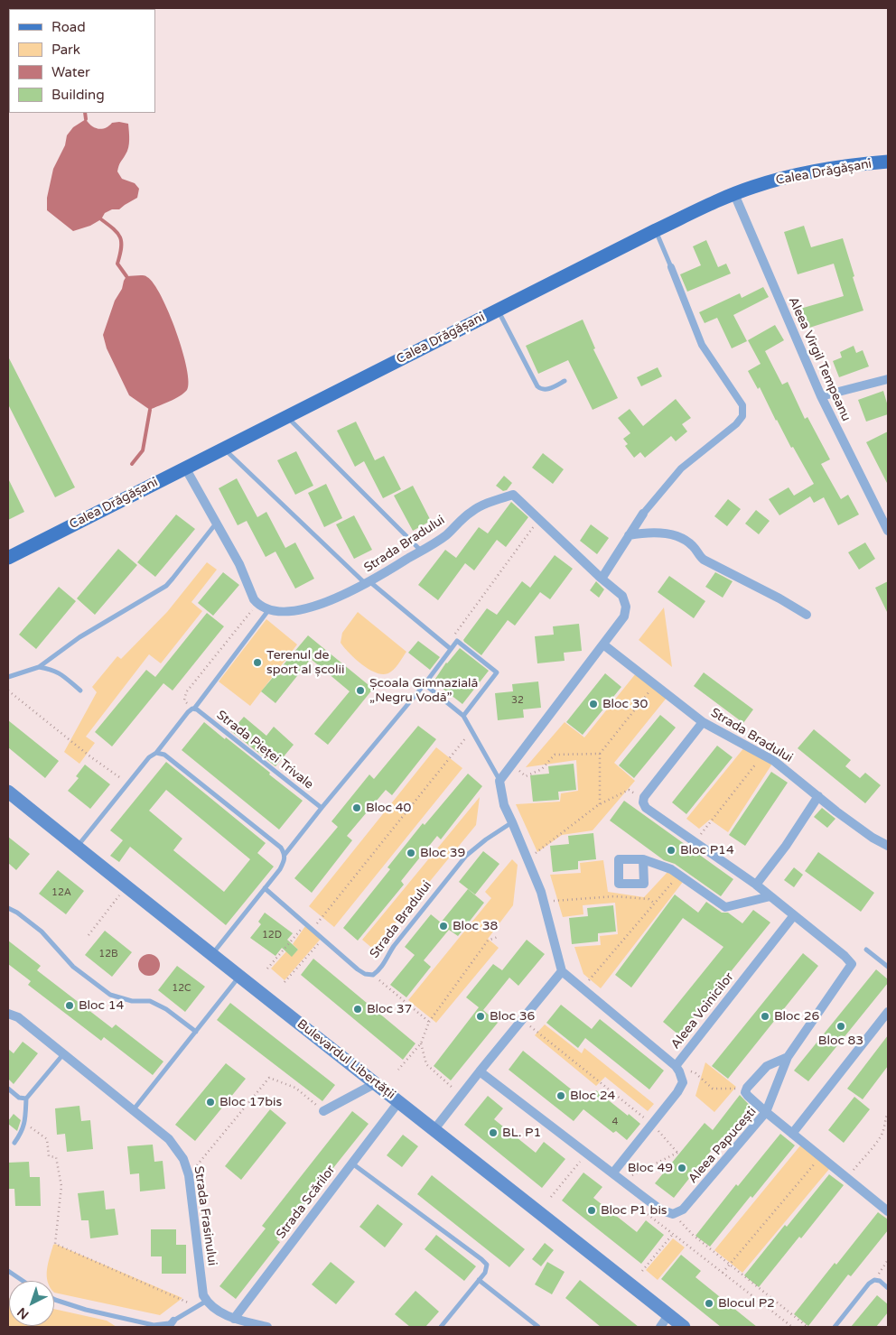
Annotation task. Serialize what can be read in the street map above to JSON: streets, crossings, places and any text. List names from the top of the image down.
{
  "streets": {
    "main road": ["Calea Drăgășani", "Bulevardul Libertății"],
    "street": [
      "Aleea Virgil Tempeanu",
      "Strada Bradului",
      "Aleea Voinicilor",
      "Aleea Papucești",
      "Strada Scărilor",
      "Strada Frasinului"
    ],
    "lane": ["Strada Pieței Trivale"]
  },
  "crossings": [
    ["Calea Drăgășani", "Aleea Virgil Tempeanu"],
    ["Bulevardul Libertății", "Strada Scărilor"]
  ],
  "places": [
    "Terenul de sport al școlii",
    "Școala Gimnazială „Negru Vodă”",
    "Bloc 30",
    "Bloc 40",
    "Bloc P14",
    "Bloc 39",
    "Bloc 38",
    "Bloc 14",
    "Bloc 37",
    "Bloc 36",
    "Bloc 26",
    "Bloc 83",
    "Bloc 24",
    "Bloc 17bis",
    "BL. P1",
    "Bloc 49",
    "Bloc P1 bis",
    "Blocul P2"
  ],
  "house_numbers": [
    "32",
    "12A",
    "12D",
    "12B",
    "12C",
    "4"
  ],
  "legend": [
    "Road",
    "Park",
    "Water",
    "Building"
  ],
  "north": "bottom left"
}
